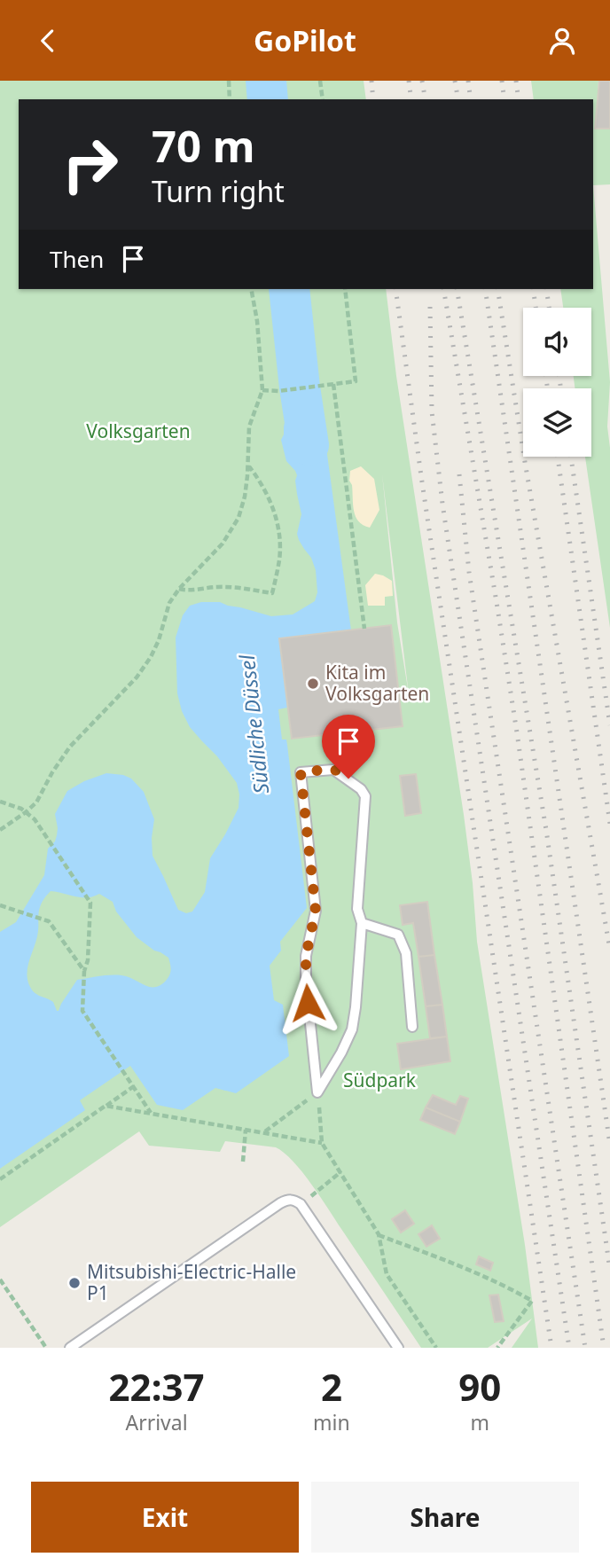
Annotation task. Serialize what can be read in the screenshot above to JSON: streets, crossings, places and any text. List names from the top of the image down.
{
  "water": ["Südliche Düssel"],
  "parks": ["Volksgarten", "Südpark"],
  "places": ["Kita im Volksgarten", "Mitsubishi-Electric-Halle P1"],
  "page": {
    "header": "GoPilot",
    "turn": ["70 m", "Turn right"],
    "then": "Then",
    "eta": [
      "22:37",
      "Arrival",
      "2",
      "min",
      "90",
      "m"
    ],
    "buttons": ["Exit", "Share"]
  }
}
